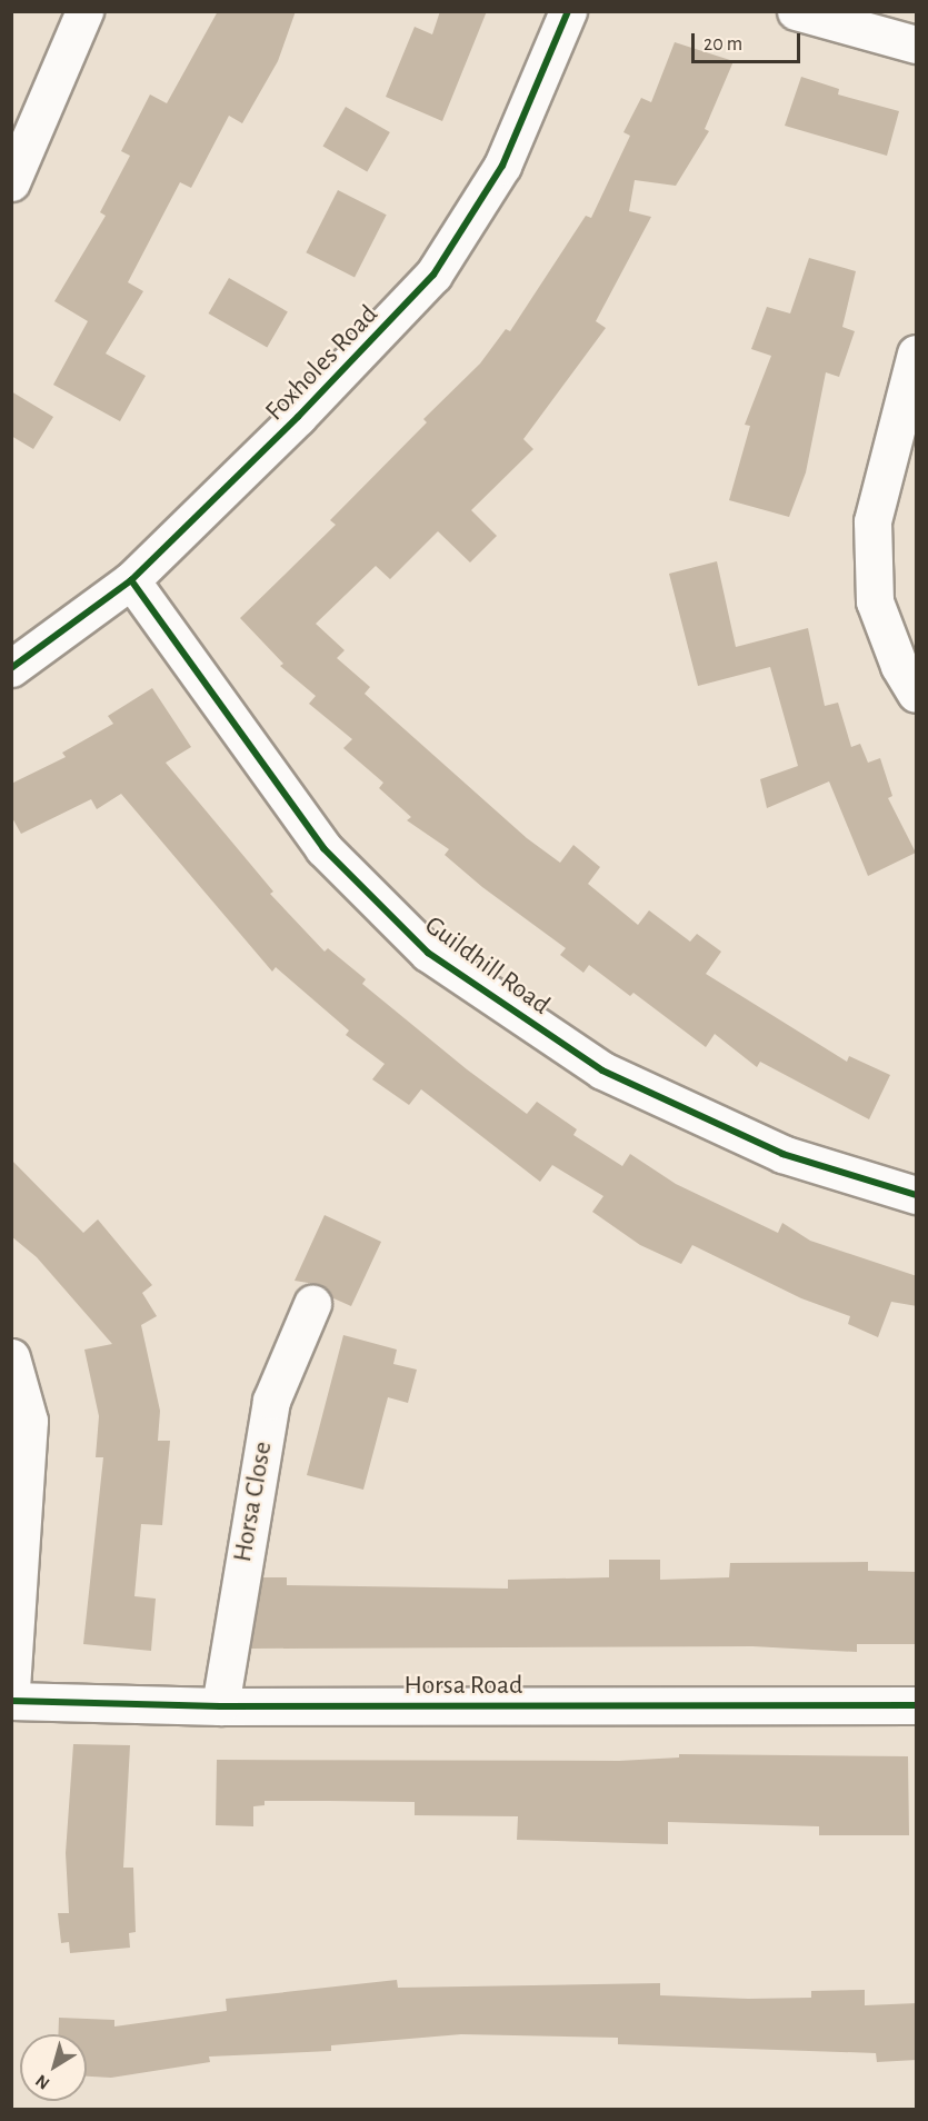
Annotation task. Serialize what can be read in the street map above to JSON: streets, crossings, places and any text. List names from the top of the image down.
{
  "streets": {
    "street": [
      "Foxholes Road",
      "Guildhill Road",
      "Horsa Close",
      "Horsa Road"
    ]
  },
  "crossings": [
    ["Foxholes Road", "Guildhill Road"],
    ["Horsa Close", "Horsa Road"]
  ],
  "scale_bar": "20 m",
  "north": "bottom left"
}
